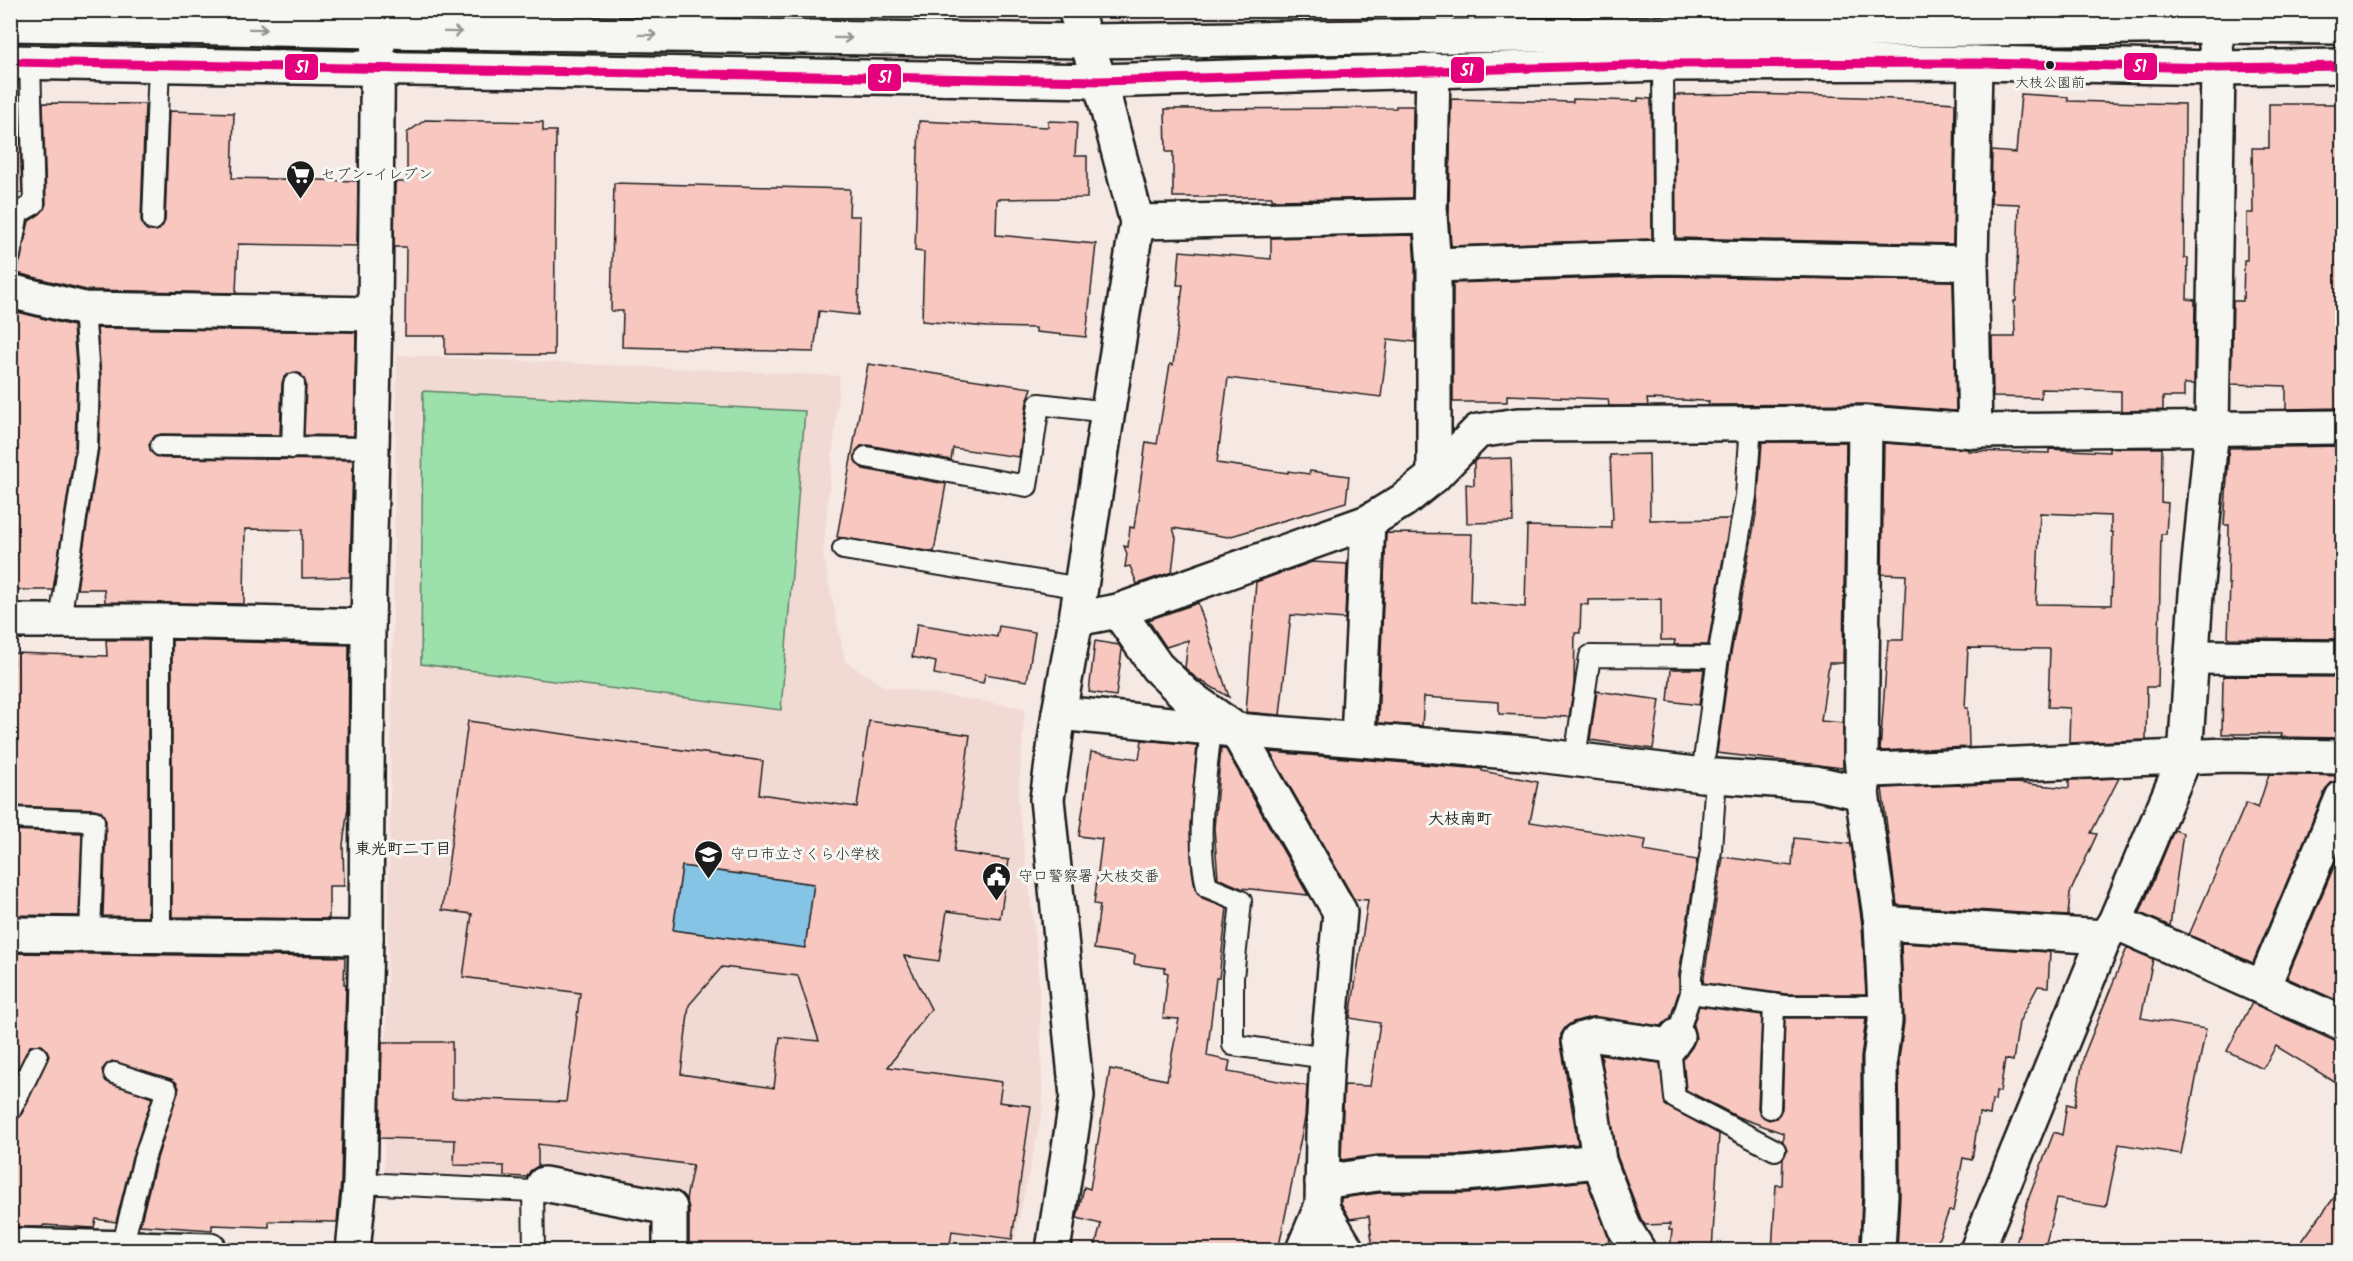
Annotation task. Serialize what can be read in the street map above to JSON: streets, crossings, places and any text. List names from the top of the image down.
{
  "districts": ["大枝南町", "東光町二丁目"],
  "places": {
    "other": ["大枝公園前"],
    "supermarket": ["セブン-イレブン"],
    "school or university": ["守口市立さくら小学校"],
    "public building": ["守口警察署 大枝交番"]
  },
  "lines": ["transit line 51"]
}
